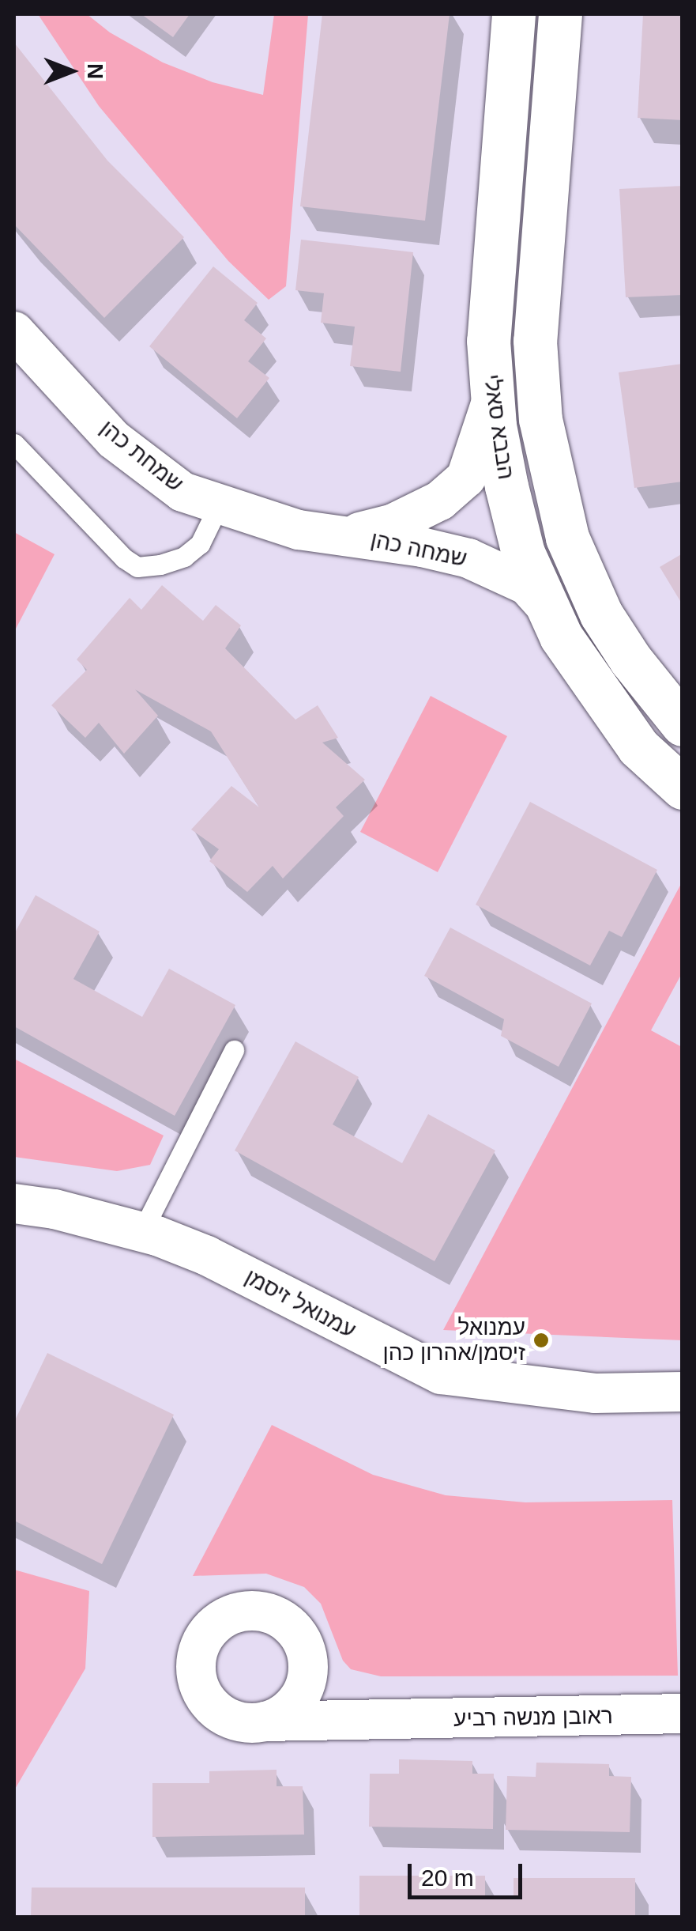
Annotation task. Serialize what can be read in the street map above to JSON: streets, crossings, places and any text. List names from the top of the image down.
{
  "streets": {
    "street": [
      "הבבא סאלי",
      "שמחת כהן",
      "שמחה כהן",
      "עמנואל זיסמן",
      "ראובן מנשה רביע"
    ]
  },
  "crossings": [
    ["הבבא סאלי", "שמחה כהן"],
    ["שמחת כהן", "שמחה כהן"]
  ],
  "places": ["עמנואל זיסמן/אהרון כהן"],
  "scale_bar": "20 m",
  "north": "right"
}
